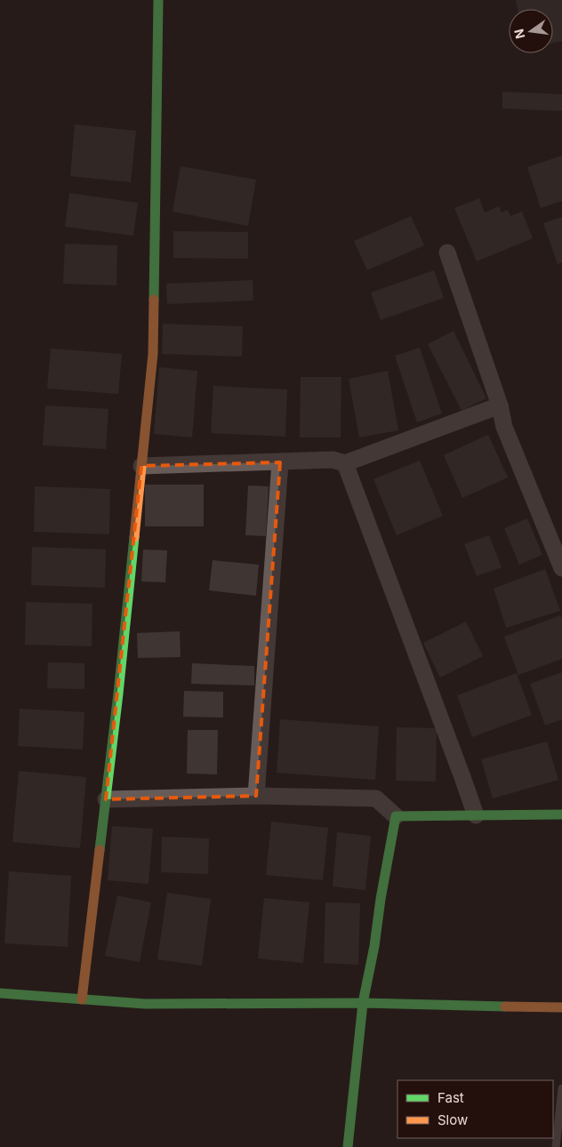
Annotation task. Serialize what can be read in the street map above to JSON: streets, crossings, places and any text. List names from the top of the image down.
{
  "legend": ["Fast", "Slow"],
  "north": "left"
}
